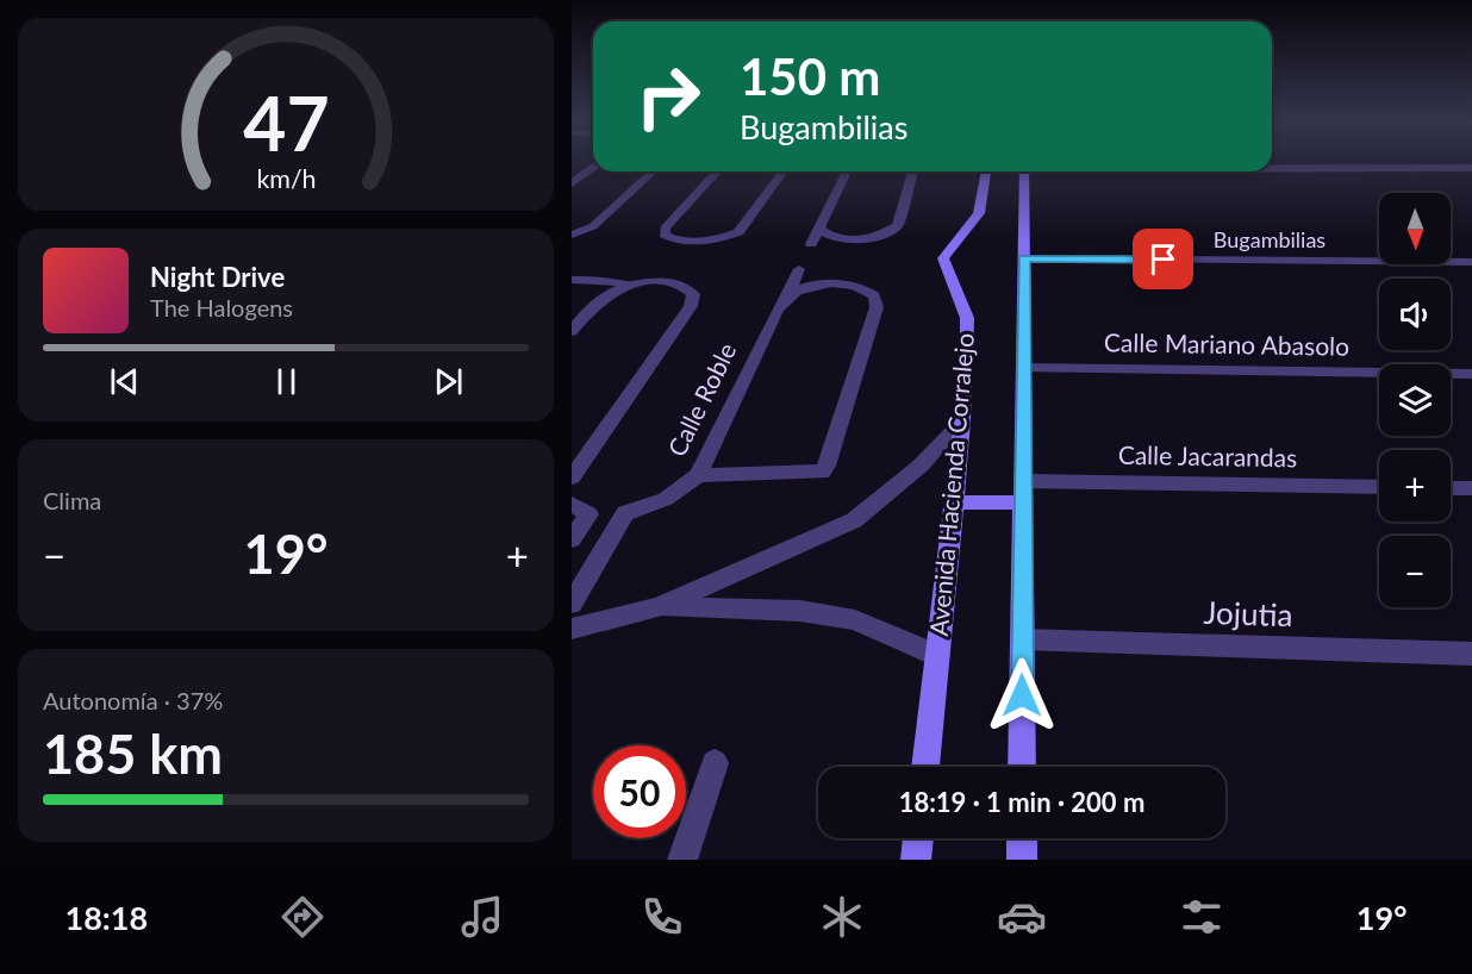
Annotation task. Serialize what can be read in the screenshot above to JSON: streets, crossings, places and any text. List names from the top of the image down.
{
  "streets": {
    "main road": ["Avenida Hacienda Corralejo"],
    "street": [
      "Bugambilias",
      "Calle Mariano Abasolo",
      "Calle Roble",
      "Calle Jacarandas",
      "Jojutia"
    ]
  },
  "north": "bottom",
  "page": {
    "turn": ["150 m", "Bugambilias"],
    "map_buttons": ["+", "−"],
    "song": ["Night Drive", "The Halogens"],
    "tile": [
      "Clima",
      ["Autonomía · 37%", "185 km"]
    ],
    "heat": ["−", "19°", "+"],
    "limit": "50",
    "trip": "18:19 · 1 min · 200 m",
    "tabs": ["18:18", "19°"],
    "gauge": ["47", "km/h"]
  }
}
